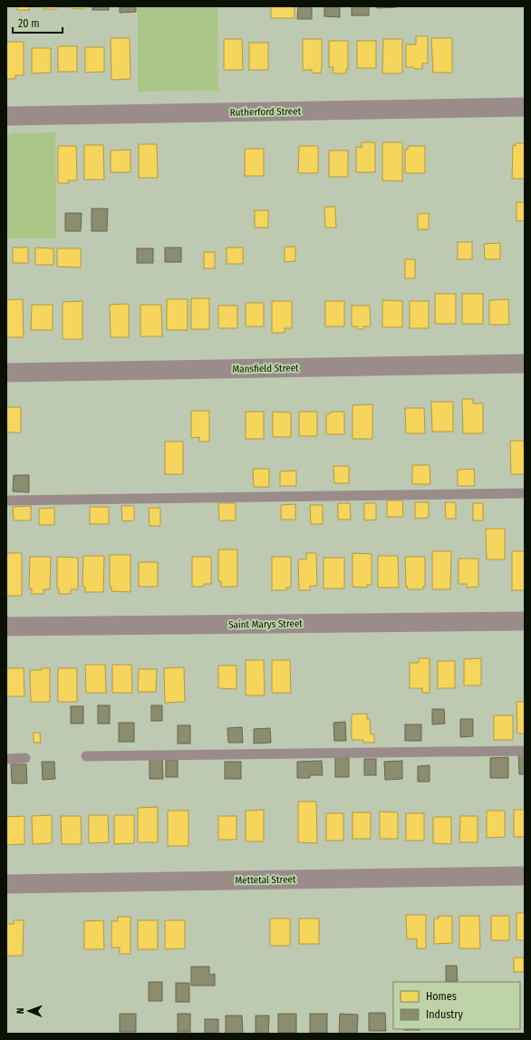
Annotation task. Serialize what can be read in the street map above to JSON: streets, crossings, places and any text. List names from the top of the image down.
{
  "streets": {
    "street": [
      "Rutherford Street",
      "Mansfield Street",
      "Saint Marys Street",
      "Mettetal Street"
    ]
  },
  "legend": ["Homes", "Industry"],
  "scale_bar": "20 m",
  "north": "left"
}
